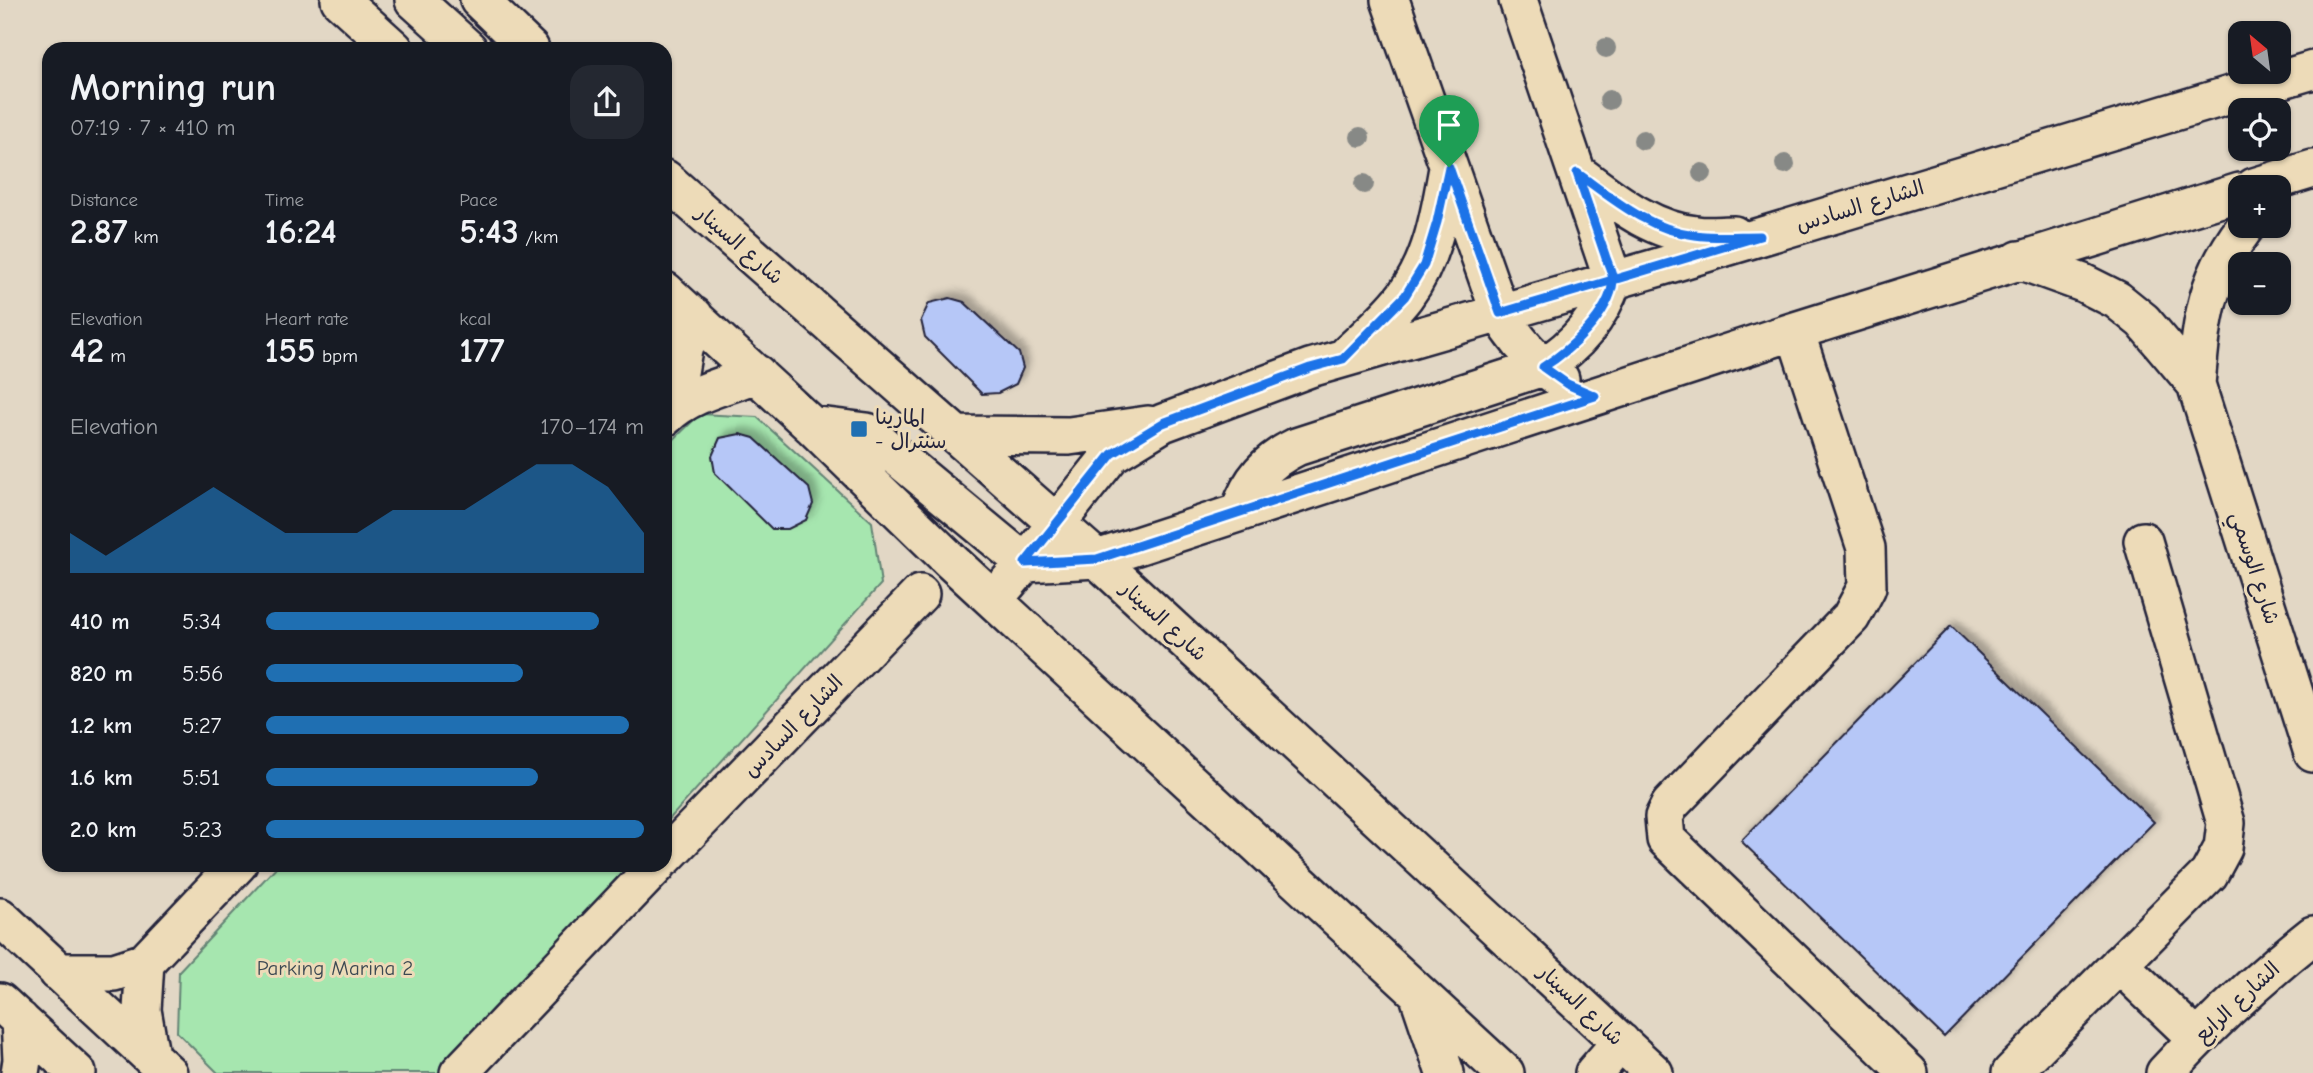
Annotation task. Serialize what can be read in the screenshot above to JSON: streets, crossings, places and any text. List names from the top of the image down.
{
  "streets": {
    "street": [
      "الشارع السادس",
      "شارع السينار",
      "شارع الوسمي",
      "الشارع الرابع"
    ]
  },
  "crossings": [
    ["الشارع السادس", "شارع السينار"]
  ],
  "parks": ["Parking Marina 2"],
  "places": {
    "transit": ["المارينا - سنترال"]
  },
  "north": "top left",
  "page": {
    "map_buttons": ["+", "−"],
    "heading": ["Morning run", "07:19 · 7 × 410 m"],
    "stats": [
      ["Distance", "2.87 km"],
      ["Time", "16:24"],
      ["Pace", "5:43 /km"],
      ["Elevation", "42 m"],
      ["Heart rate", "155 bpm"],
      ["kcal", "177"]
    ],
    "chart": ["Elevation", "170–174 m"],
    "list": [
      {
        "name": "410 m",
        "note": "5:34"
      },
      {
        "name": "820 m",
        "note": "5:56"
      },
      {
        "name": "1.2 km",
        "note": "5:27"
      },
      {
        "name": "1.6 km",
        "note": "5:51"
      },
      {
        "name": "2.0 km",
        "note": "5:23"
      }
    ]
  }
}
